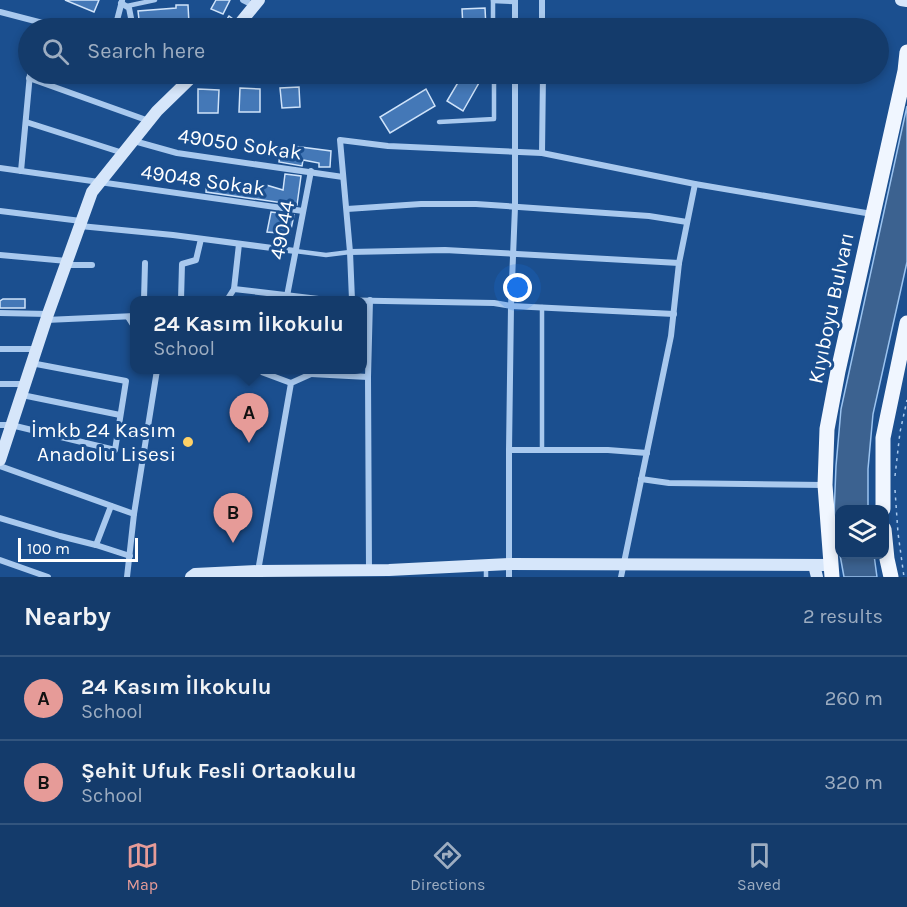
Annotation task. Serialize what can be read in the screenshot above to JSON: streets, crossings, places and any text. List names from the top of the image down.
{
  "streets": {
    "main road": ["Kıyıboyu Bulvarı"],
    "street": ["49050 Sokak", "49048 Sokak", "49044"]
  },
  "crossings": [
    ["49050 Sokak", "49044"],
    ["49048 Sokak", "49044"]
  ],
  "places": ["İmkb 24 Kasım Anadolu Lisesi"],
  "scale_bar": "100 m",
  "page": {
    "search": "Search here",
    "popup": ["24 Kasım İlkokulu", "School"],
    "pins": ["A", "B"],
    "scale": "100 m",
    "heading": ["Nearby", "2 results"],
    "list": [
      {
        "mark": "A",
        "name": "24 Kasım İlkokulu",
        "note": "School",
        "value": "260 m"
      },
      {
        "mark": "B",
        "name": "Şehit Ufuk Fesli Ortaokulu",
        "note": "School",
        "value": "320 m"
      }
    ],
    "nav": ["Map", "Directions", "Saved"]
  }
}
